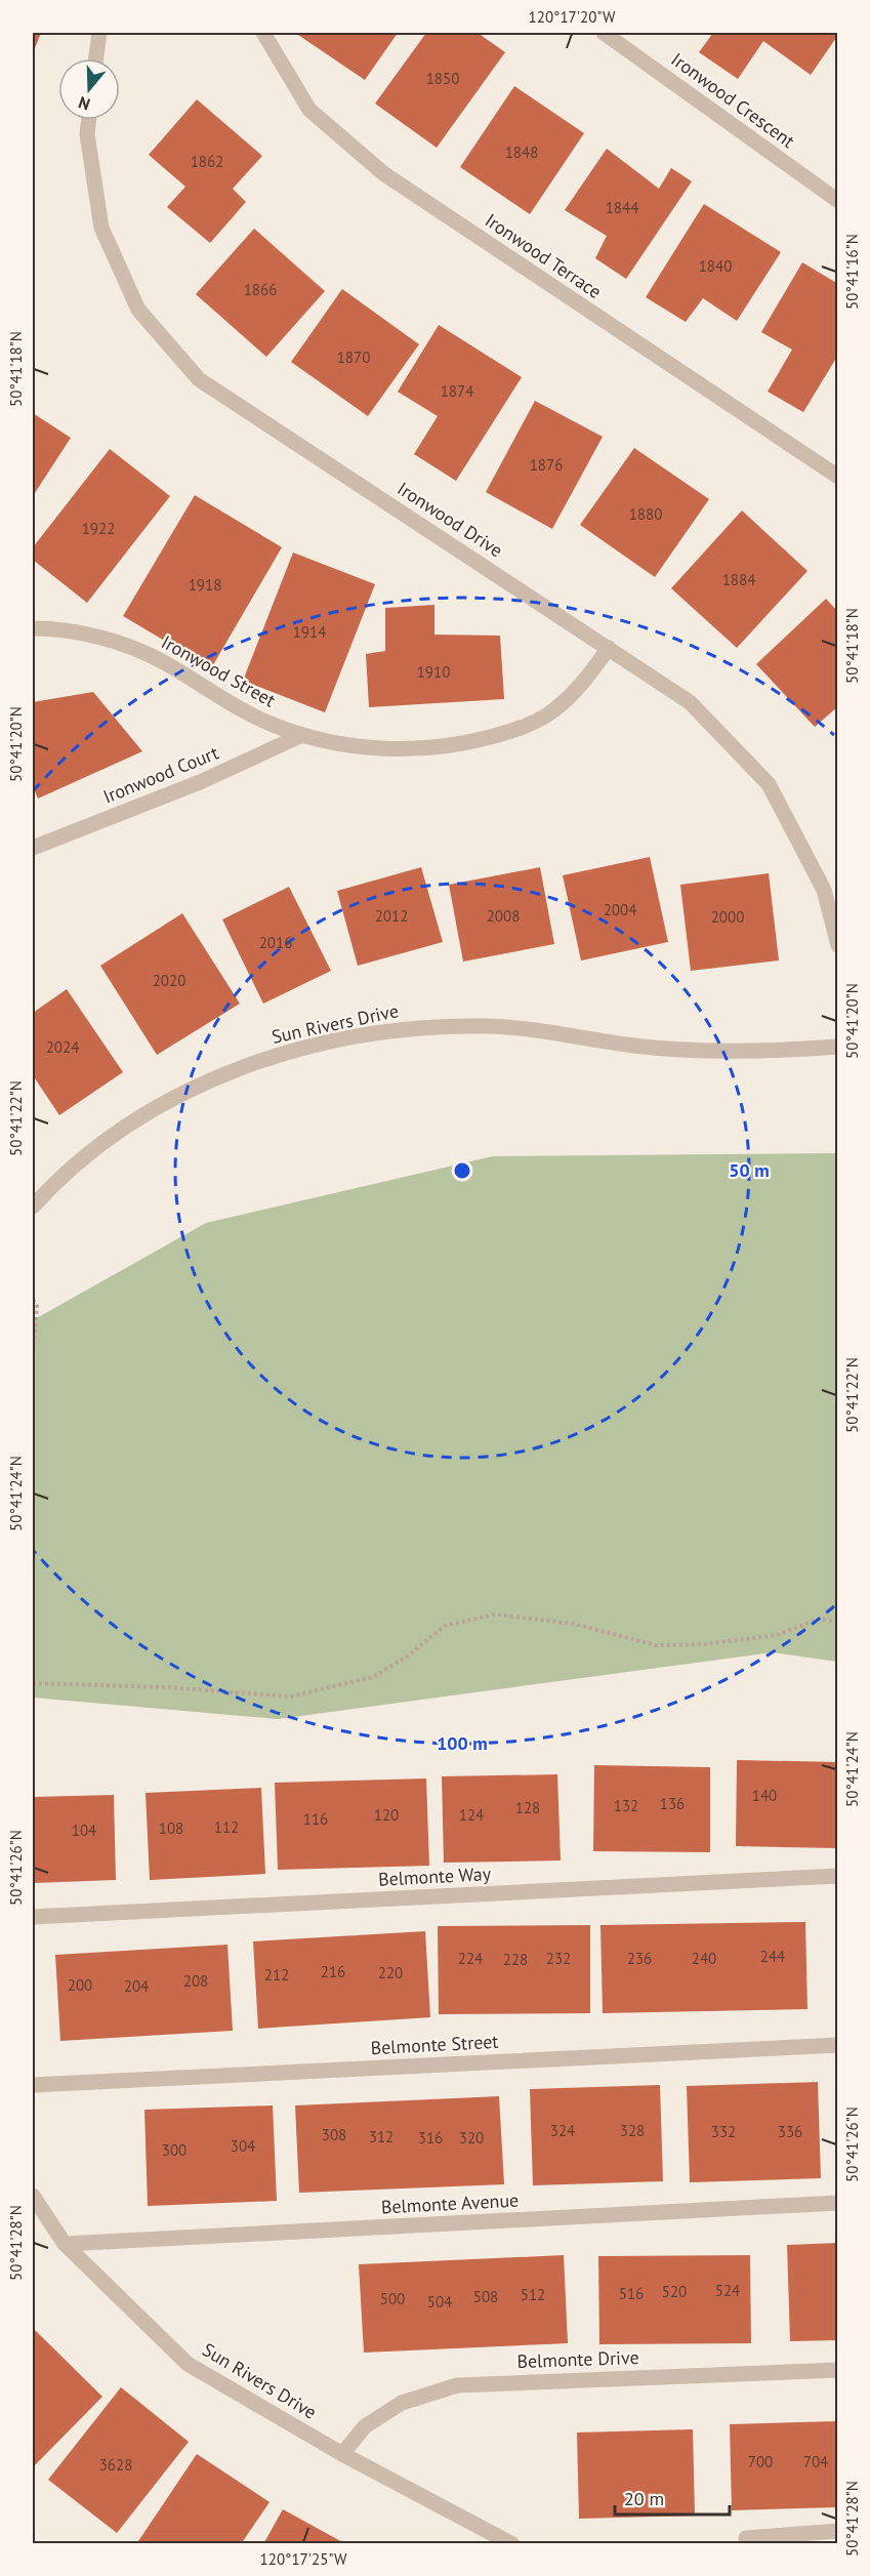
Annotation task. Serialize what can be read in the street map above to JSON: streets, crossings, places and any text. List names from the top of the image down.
{
  "streets": {
    "street": [
      "Ironwood Crescent",
      "Ironwood Terrace",
      "Ironwood Drive",
      "Ironwood Street",
      "Ironwood Court",
      "Sun Rivers Drive",
      "Belmonte Way",
      "Belmonte Street",
      "Belmonte Avenue",
      "Belmonte Drive"
    ]
  },
  "crossings": [
    ["Ironwood Drive", "Ironwood Street"],
    ["Ironwood Street", "Ironwood Court"],
    ["Sun Rivers Drive", "Belmonte Avenue"],
    ["Sun Rivers Drive", "Belmonte Drive"]
  ],
  "house_numbers": [
    "1850",
    "1848",
    "1862",
    "1844",
    "1840",
    "1866",
    "1870",
    "1874",
    "1876",
    "1880",
    "1922",
    "1884",
    "1918",
    "1914",
    "1910",
    "2004",
    "2012",
    "2008",
    "2000",
    "2016",
    "2020",
    "2024",
    "140",
    "136",
    "132",
    "128",
    "120",
    "124",
    "116",
    "112",
    "108",
    "104",
    "244",
    "224",
    "232",
    "236",
    "240",
    "228",
    "216",
    "220",
    "212",
    "208",
    "200",
    "204",
    "324",
    "328",
    "332",
    "336",
    "308",
    "312",
    "316",
    "320",
    "304",
    "300",
    "524",
    "520",
    "516",
    "512",
    "508",
    "500",
    "504",
    "700",
    "704",
    "3628"
  ],
  "scale_bar": "20 m",
  "north": "bottom",
  "coordinates": [
    "120°17'20\"W",
    "50°41'16\"N",
    "50°41'18\"N",
    "50°41'20\"N",
    "50°41'22\"N",
    "50°41'24\"N",
    "50°41'26\"N",
    "50°41'28\"N",
    "120°17'25\"W"
  ],
  "rings": ["50 m", "100 m"]
}
